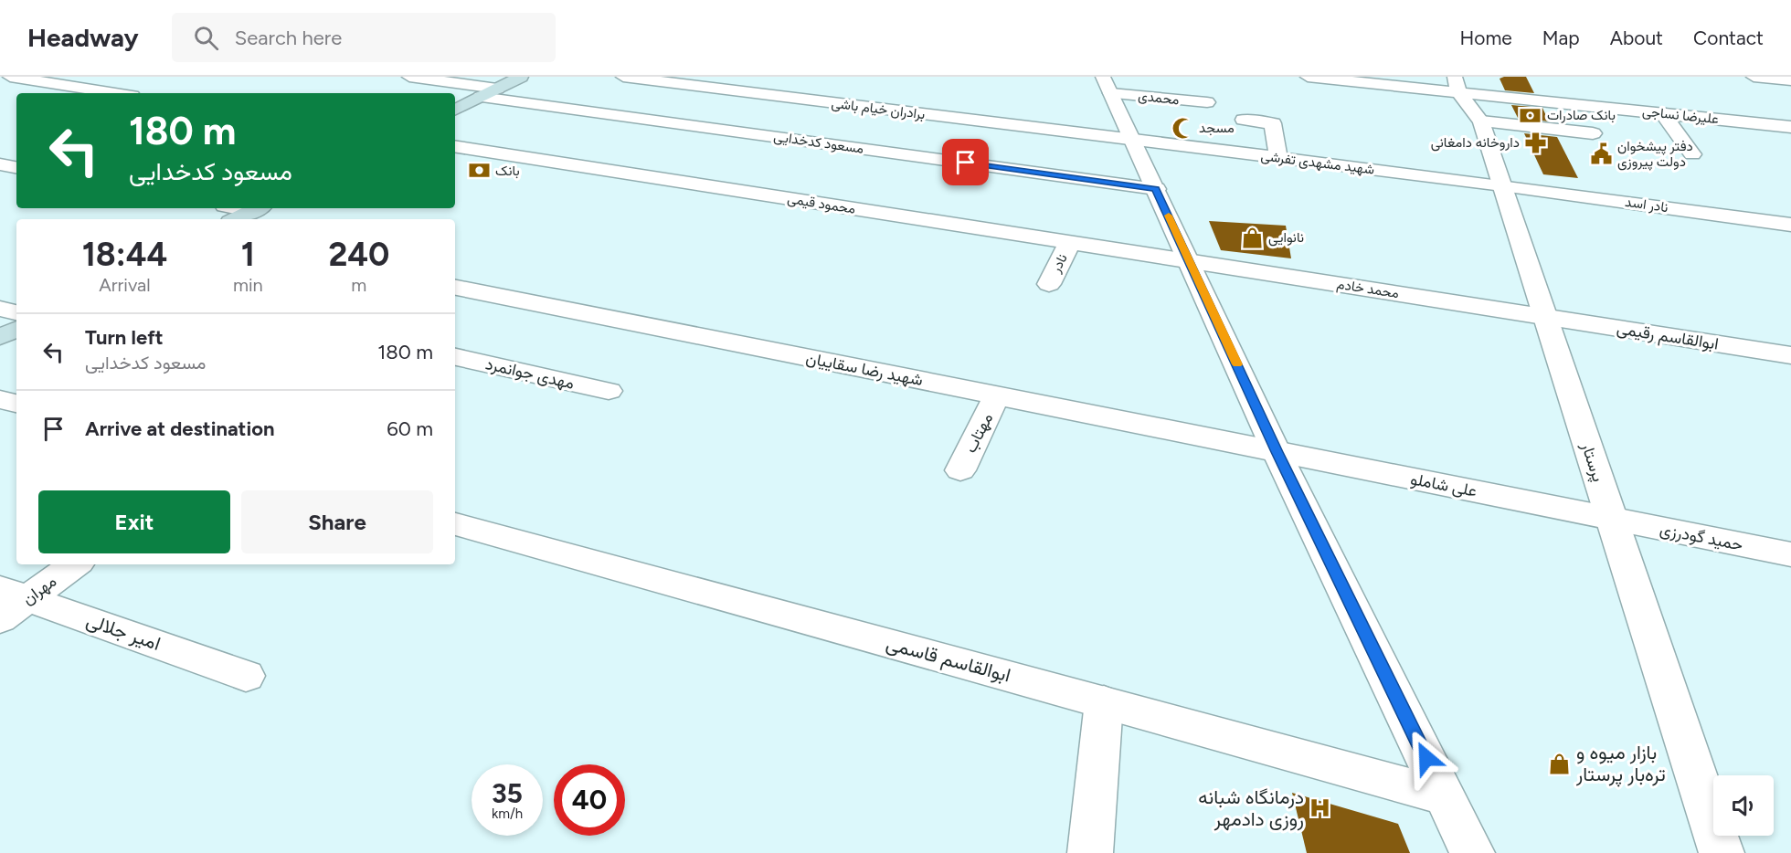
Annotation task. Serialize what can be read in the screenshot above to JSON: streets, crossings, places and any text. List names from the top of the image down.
{
  "streets": {
    "street": [
      "محمدی",
      "برادران خیام باشی",
      "علیرضا نساجی",
      "مسعود کدخدایی",
      "شهید مشهدی تفرشی",
      "محمود قیمی",
      "نادر اسد",
      "نادر",
      "محمد خادم",
      "ابوالقاسم رقیمی",
      "شهید رضا سقاییان",
      "مهدی جوانمرد",
      "مهتاب",
      "پرستار",
      "علی شاملو",
      "حمید گودرزی",
      "مهران",
      "امیر جلالی",
      "ابوالقاسم قاسمی"
    ]
  },
  "crossings": [
    ["برادران خیام باشی", "شهید مشهدی تفرشی"],
    ["علیرضا نساجی", "پرستار"],
    ["شهید مشهدی تفرشی", "نادر اسد"],
    ["شهید مشهدی تفرشی", "پرستار"],
    ["محمود قیمی", "نادر"],
    ["محمود قیمی", "محمد خادم"],
    ["نادر اسد", "پرستار"],
    ["محمد خادم", "ابوالقاسم رقیمی"],
    ["محمد خادم", "پرستار"],
    ["ابوالقاسم رقیمی", "پرستار"],
    ["شهید رضا سقاییان", "مهتاب"],
    ["شهید رضا سقاییان", "علی شاملو"],
    ["پرستار", "علی شاملو"],
    ["پرستار", "حمید گودرزی"],
    ["علی شاملو", "حمید گودرزی"],
    ["مهران", "امیر جلالی"]
  ],
  "places": {
    "bank": ["بانک صادرات", "بانک"],
    "mosque": ["مسجد"],
    "pharmacy": ["داروخانه دامغانی"],
    "public building": ["دفتر پیشخوان دولت پیروزی"],
    "shop": ["نانوایی", "بازار میوه و تره‌بار پرستار"],
    "hospital": ["درمانگاه شبانه روزی دادمهر"]
  },
  "page": {
    "header": "Headway",
    "search": "Search here",
    "nav": [
      "Home",
      "Map",
      "About",
      "Contact"
    ],
    "turn": ["180 m", "مسعود کدخدایی"],
    "eta": [
      "18:44",
      "Arrival",
      "1",
      "min",
      "240",
      "m"
    ],
    "list": [
      {
        "name": "Turn left",
        "note": "مسعود کدخدایی",
        "value": "180 m"
      },
      {
        "name": "Arrive at destination",
        "value": "60 m"
      }
    ],
    "buttons": ["Exit", "Share"],
    "speed": "35 km/h",
    "limit": "40"
  }
}
